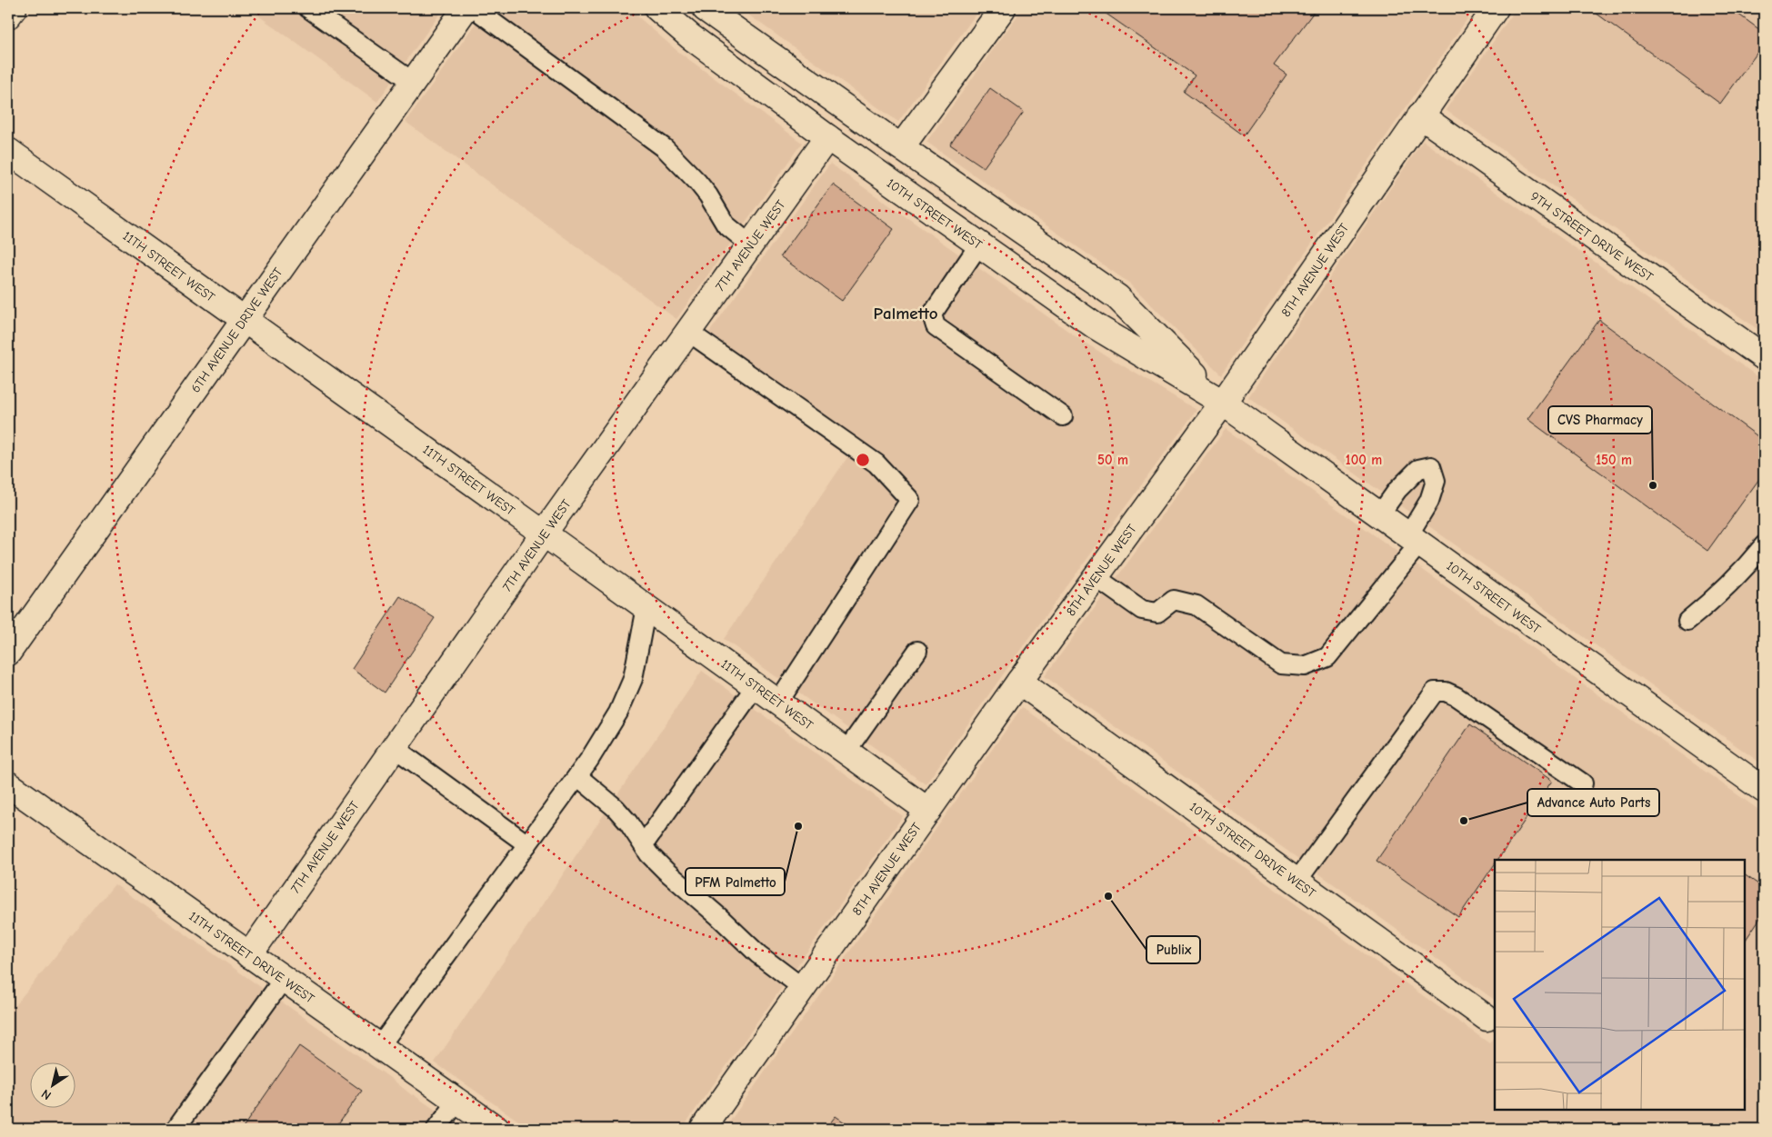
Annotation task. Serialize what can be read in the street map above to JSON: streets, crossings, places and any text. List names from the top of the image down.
{
  "streets": {
    "street": [
      "10TH STREET WEST",
      "9TH STREET DRIVE WEST",
      "7TH AVENUE WEST",
      "11TH STREET WEST",
      "8TH AVENUE WEST",
      "6TH AVENUE DRIVE WEST",
      "10TH STREET DRIVE WEST",
      "11TH STREET DRIVE WEST"
    ]
  },
  "crossings": [
    ["10TH STREET WEST", "7TH AVENUE WEST"],
    ["10TH STREET WEST", "8TH AVENUE WEST"],
    ["9TH STREET DRIVE WEST", "8TH AVENUE WEST"],
    ["7TH AVENUE WEST", "11TH STREET WEST"],
    ["7TH AVENUE WEST", "11TH STREET DRIVE WEST"],
    ["11TH STREET WEST", "8TH AVENUE WEST"],
    ["11TH STREET WEST", "6TH AVENUE DRIVE WEST"],
    ["8TH AVENUE WEST", "10TH STREET DRIVE WEST"]
  ],
  "districts": ["Palmetto"],
  "places": [
    "CVS Pharmacy",
    "Advance Auto Parts",
    "PFM Palmetto",
    "Publix"
  ],
  "north": "bottom left",
  "rings": ["50 m", "100 m", "150 m"]
}
